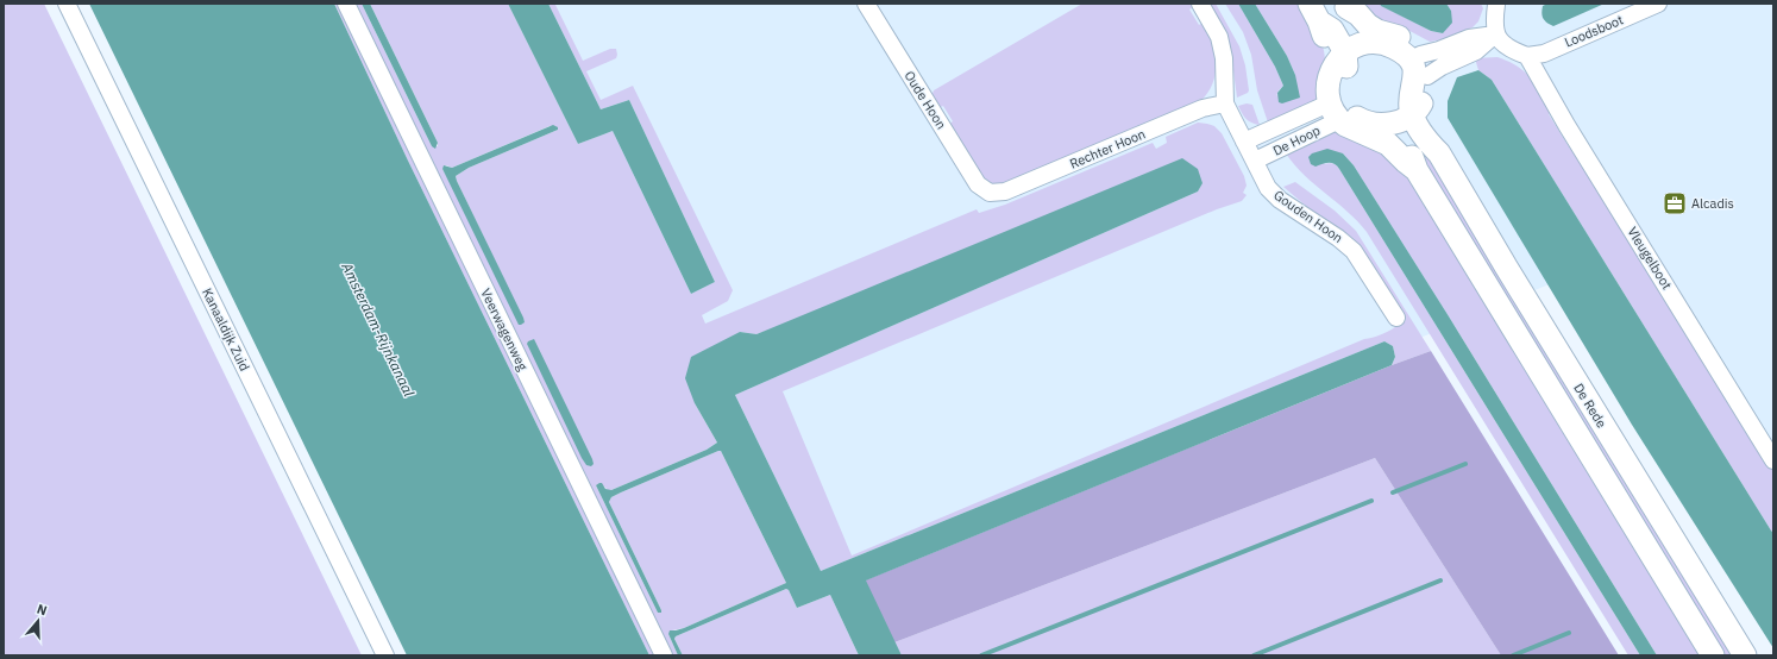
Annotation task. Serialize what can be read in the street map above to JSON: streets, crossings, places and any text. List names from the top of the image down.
{
  "streets": {
    "main road": ["De Rede"],
    "street": [
      "Loodsboot",
      "Oude Hoon",
      "De Hoop",
      "Rechter Hoon",
      "Gouden Hoon",
      "Vleugelboot",
      "Kanaaldijk Zuid",
      "Veerwagenweg"
    ]
  },
  "crossings": [
    ["Loodsboot", "Vleugelboot"],
    ["Oude Hoon", "Rechter Hoon"],
    ["De Hoop", "Gouden Hoon"],
    ["De Hoop", "De Rede"],
    ["Rechter Hoon", "Gouden Hoon"]
  ],
  "water": ["Amsterdam-Rijnkanaal"],
  "places": {
    "office": ["Alcadis"]
  },
  "north": "top"
}
